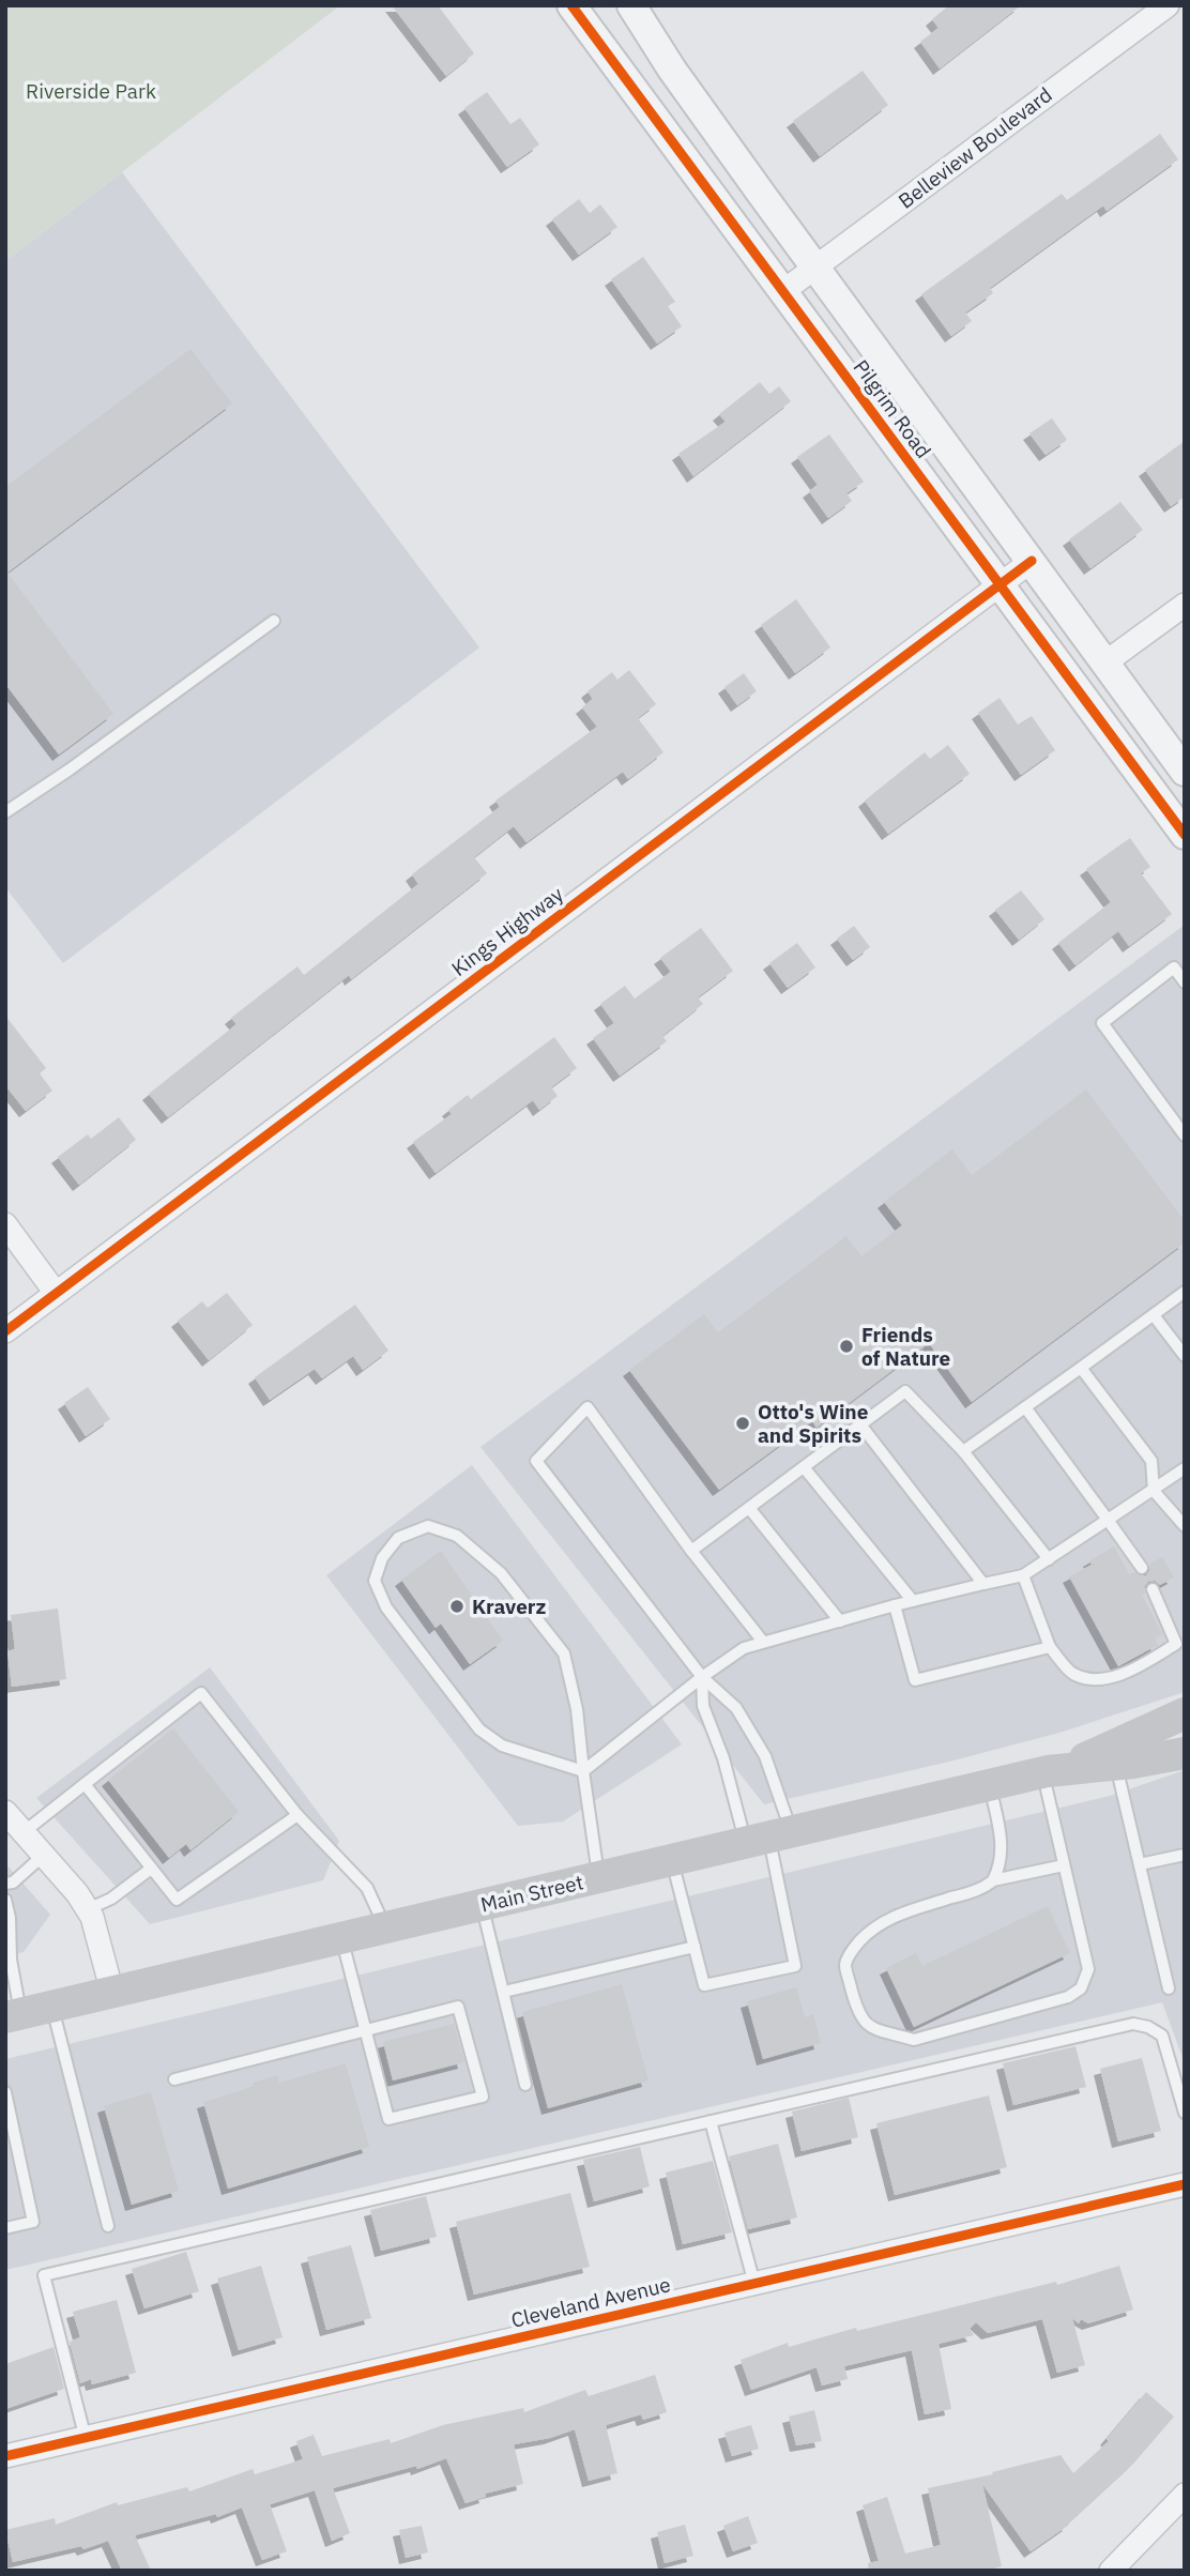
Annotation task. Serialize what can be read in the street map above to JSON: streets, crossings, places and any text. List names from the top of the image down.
{
  "streets": {
    "main road": ["Main Street"],
    "street": [
      "Belleview Boulevard",
      "Pilgrim Road",
      "Kings Highway",
      "Cleveland Avenue"
    ]
  },
  "crossings": [
    ["Belleview Boulevard", "Pilgrim Road"],
    ["Pilgrim Road", "Kings Highway"]
  ],
  "parks": ["Riverside Park"],
  "places": ["Friends of Nature", "Otto's Wine and Spirits", "Kraverz"]
}
